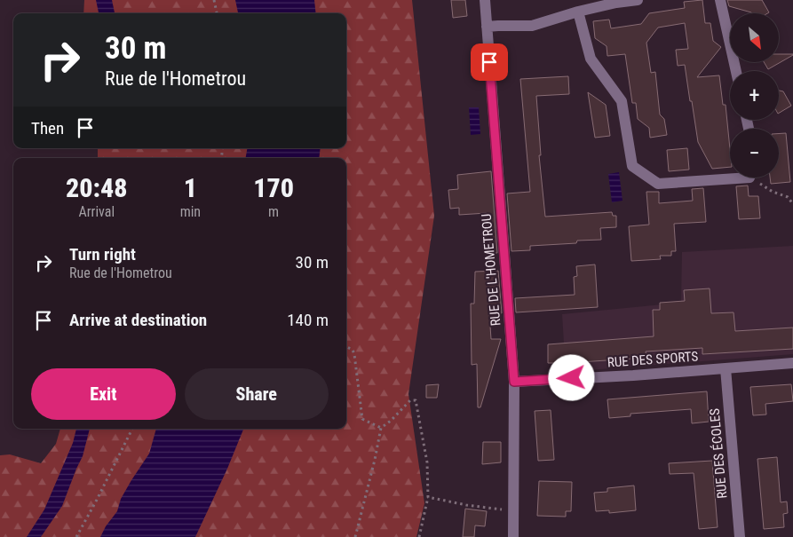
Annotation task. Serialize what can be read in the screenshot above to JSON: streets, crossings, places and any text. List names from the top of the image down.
{
  "streets": {
    "street": ["RUE DE L'HOMETROU", "RUE DES SPORTS", "RUE DES ÉCOLES"]
  },
  "crossings": [
    ["RUE DE L'HOMETROU", "RUE DES SPORTS"],
    ["RUE DES SPORTS", "RUE DES ÉCOLES"]
  ],
  "north": "bottom right",
  "page": {
    "map_buttons": ["+", "−"],
    "turn": ["30 m", "Rue de l'Hometrou"],
    "then": "Then",
    "eta": [
      "20:48",
      "Arrival",
      "1",
      "min",
      "170",
      "m"
    ],
    "list": [
      {
        "name": "Turn right",
        "note": "Rue de l'Hometrou",
        "value": "30 m"
      },
      {
        "name": "Arrive at destination",
        "value": "140 m"
      }
    ],
    "buttons": ["Exit", "Share"]
  }
}
